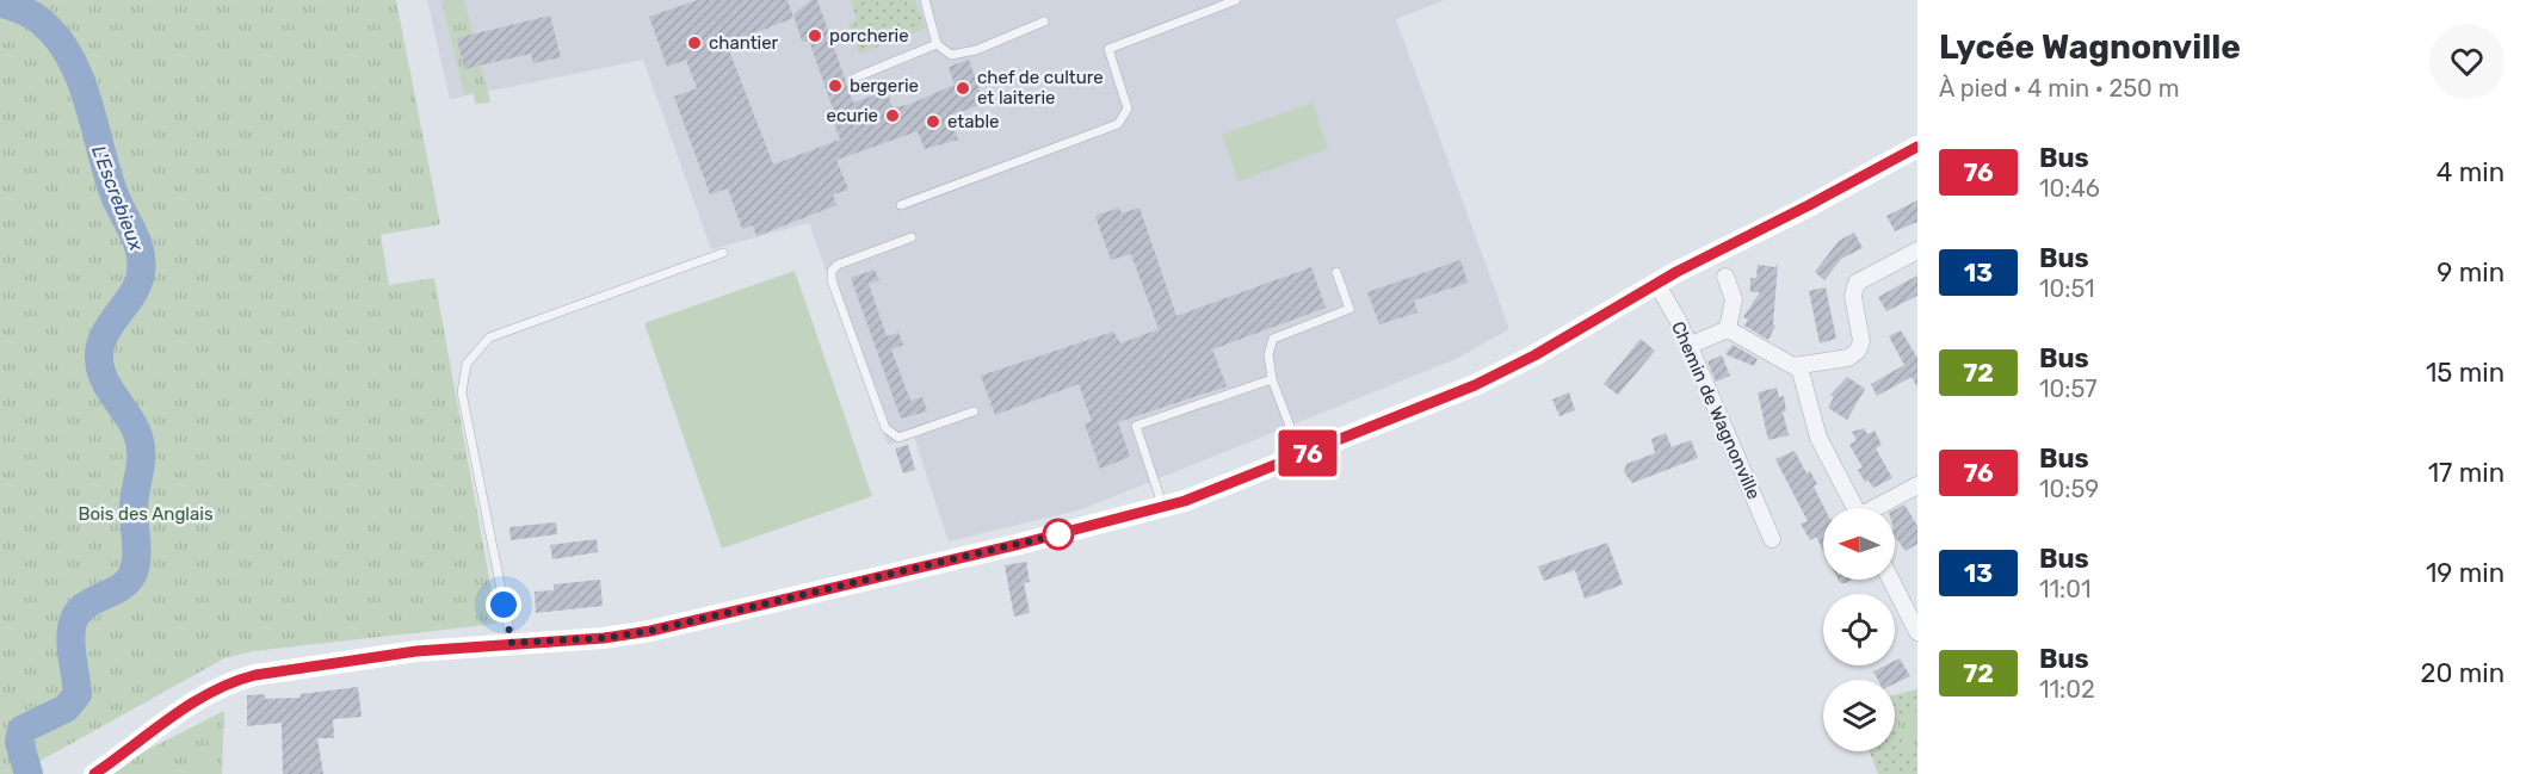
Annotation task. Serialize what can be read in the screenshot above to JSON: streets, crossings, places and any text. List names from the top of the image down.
{
  "streets": {
    "street": ["Chemin de Wagnonville"]
  },
  "water": ["L'Escrebieux"],
  "parks": ["Bois des Anglais"],
  "places": [
    "porcherie",
    "chantier",
    "bergerie",
    "chef de culture et laiterie",
    "ecurie",
    "etable"
  ],
  "lines": ["bus line 76"],
  "north": "left",
  "page": {
    "on_map": "76",
    "heading": ["Lycée Wagnonville", "À pied · 4 min · 250 m"],
    "list": [
      {
        "mark": "76",
        "name": "Bus",
        "note": "10:46",
        "value": "4 min"
      },
      {
        "mark": "13",
        "name": "Bus",
        "note": "10:51",
        "value": "9 min"
      },
      {
        "mark": "72",
        "name": "Bus",
        "note": "10:57",
        "value": "15 min"
      },
      {
        "mark": "76",
        "name": "Bus",
        "note": "10:59",
        "value": "17 min"
      },
      {
        "mark": "13",
        "name": "Bus",
        "note": "11:01",
        "value": "19 min"
      },
      {
        "mark": "72",
        "name": "Bus",
        "note": "11:02",
        "value": "20 min"
      }
    ]
  }
}
